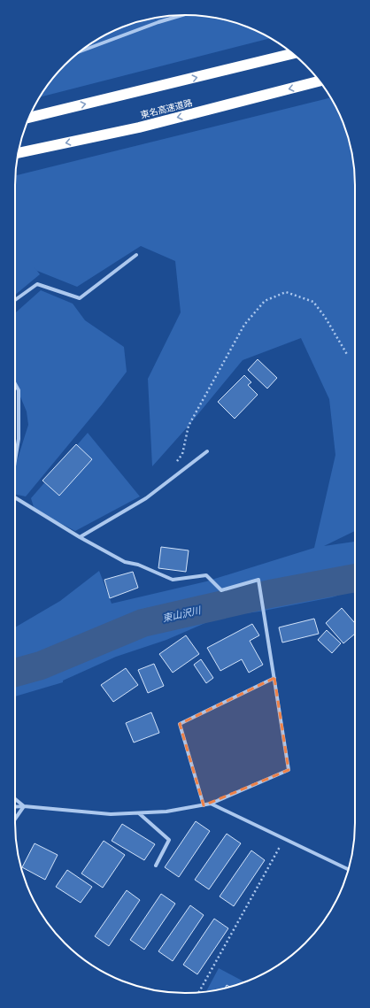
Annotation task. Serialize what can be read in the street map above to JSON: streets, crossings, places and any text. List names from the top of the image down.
{
  "streets": {
    "highway": ["東名高速道路"]
  },
  "water": ["東山沢川"]
}
